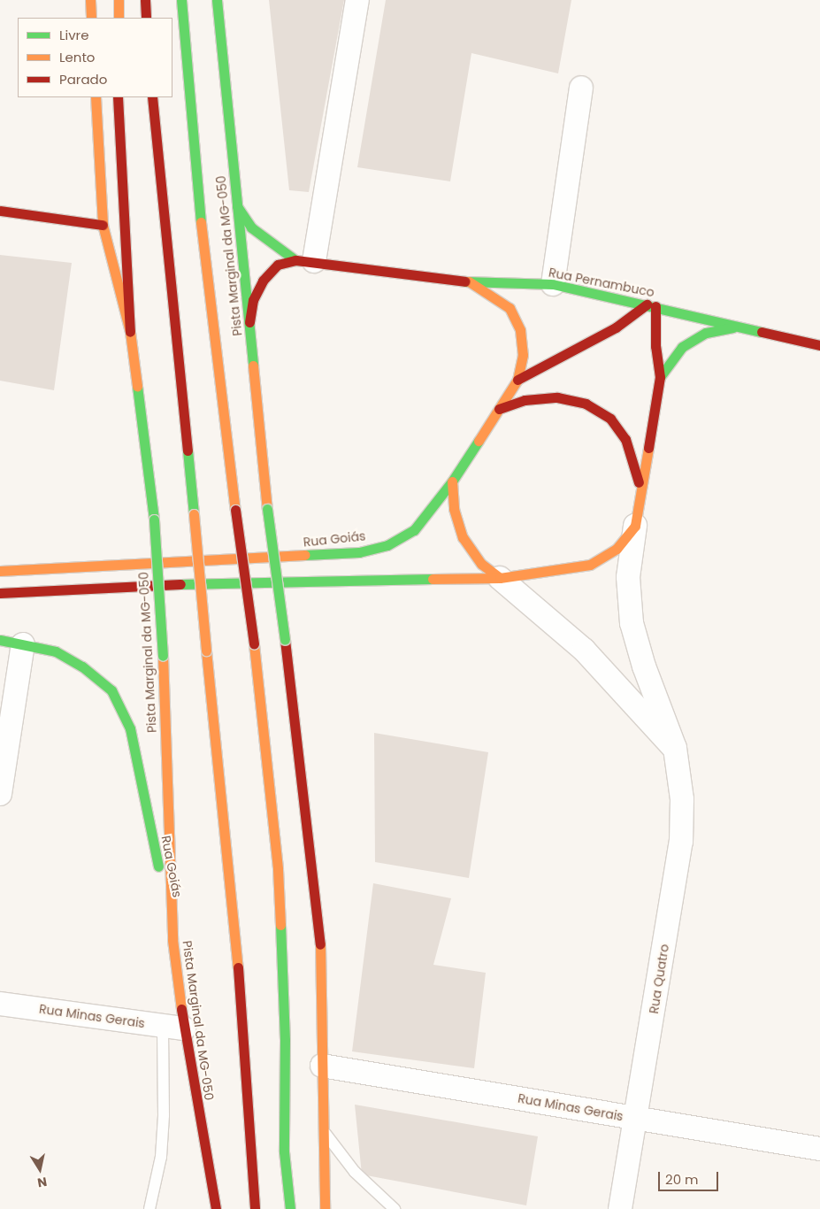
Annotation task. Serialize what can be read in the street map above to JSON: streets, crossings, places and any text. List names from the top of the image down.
{
  "streets": {
    "main road": ["Pista Marginal da MG-050", "Rua Pernambuco", "Rua Goiás"],
    "street": ["Rua Quatro", "Rua Minas Gerais"]
  },
  "crossings": [
    ["Pista Marginal da MG-050", "Rua Pernambuco"],
    ["Pista Marginal da MG-050", "Rua Goiás"],
    ["Pista Marginal da MG-050", "Rua Minas Gerais"],
    ["Rua Pernambuco", "Rua Goiás"],
    ["Rua Quatro", "Rua Minas Gerais"]
  ],
  "legend": ["Livre", "Lento", "Parado"],
  "scale_bar": "20 m",
  "north": "bottom"
}
